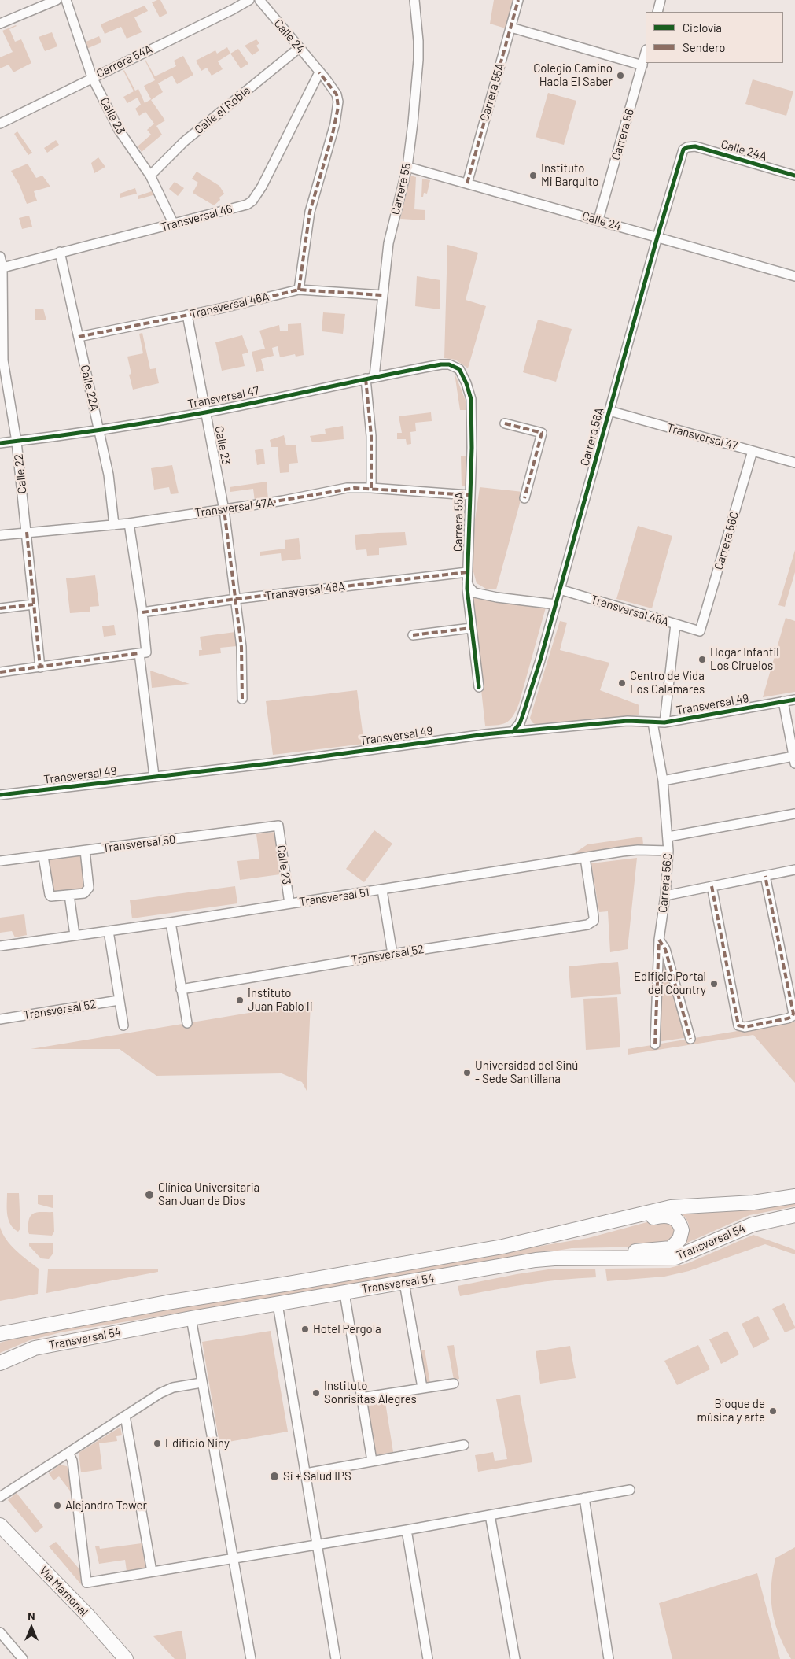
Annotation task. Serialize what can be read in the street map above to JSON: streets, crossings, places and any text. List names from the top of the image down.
{
  "streets": {
    "main road": ["Transversal 54", "Vía Mamonal"],
    "street": [
      "Calle 24",
      "Carrera 54A",
      "Carrera 55A",
      "Calle el Roble",
      "Calle 23",
      "Carrera 56",
      "Calle 24A",
      "Carrera 55",
      "Transversal 46",
      "Transversal 46A",
      "Calle 22A",
      "Transversal 47",
      "Carrera 56A",
      "Calle 22",
      "Transversal 47A",
      "Carrera 56C",
      "Transversal 48A",
      "Transversal 49",
      "Transversal 50",
      "Transversal 51",
      "Transversal 52"
    ]
  },
  "crossings": [
    ["Calle 24", "Carrera 55A"],
    ["Calle 24", "Calle el Roble"],
    ["Calle 24", "Carrera 56"],
    ["Calle 24", "Carrera 55"],
    ["Calle 24", "Transversal 46"],
    ["Calle 24", "Transversal 46A"],
    ["Calle 24", "Carrera 56A"],
    ["Carrera 54A", "Calle 23"],
    ["Carrera 55A", "Transversal 47"],
    ["Carrera 55A", "Transversal 47A"],
    ["Carrera 55A", "Transversal 48A"],
    ["Calle el Roble", "Calle 23"],
    ["Calle 23", "Transversal 46"],
    ["Calle 23", "Transversal 46A"],
    ["Calle 23", "Transversal 47"],
    ["Calle 23", "Transversal 47A"],
    ["Calle 23", "Transversal 48A"],
    ["Calle 23", "Transversal 50"],
    ["Calle 23", "Transversal 51"],
    ["Calle 24A", "Carrera 56A"],
    ["Carrera 55", "Transversal 46A"],
    ["Carrera 55", "Transversal 47"],
    ["Carrera 55", "Transversal 47A"],
    ["Transversal 46", "Calle 22A"],
    ["Transversal 46", "Calle 22"],
    ["Transversal 46A", "Calle 22A"],
    ["Calle 22A", "Transversal 47"],
    ["Calle 22A", "Transversal 47A"],
    ["Transversal 47", "Carrera 56A"],
    ["Transversal 47", "Calle 22"],
    ["Transversal 47", "Carrera 56C"],
    ["Carrera 56A", "Transversal 48A"],
    ["Carrera 56A", "Transversal 49"],
    ["Calle 22", "Transversal 47A"],
    ["Carrera 56C", "Transversal 48A"],
    ["Carrera 56C", "Transversal 49"],
    ["Carrera 56C", "Transversal 51"],
    ["Transversal 51", "Transversal 52"]
  ],
  "places": [
    "Colegio Camino Hacia El Saber",
    "Instituto Mi Barquito",
    "Hogar Infantil Los Ciruelos",
    "Centro de Vida Los Calamares",
    "Edificio Portal del Country",
    "Instituto Juan Pablo II",
    "Universidad del Sinú - Sede Santillana",
    "Clínica Universitaria San Juan de Dios",
    "Hotel Pergola",
    "Instituto Sonrisitas Alegres",
    "Bloque de música y arte",
    "Edificio Niny",
    "Si + Salud IPS",
    "Alejandro Tower"
  ],
  "legend": ["Ciclovía", "Sendero"],
  "north": "top"
}
